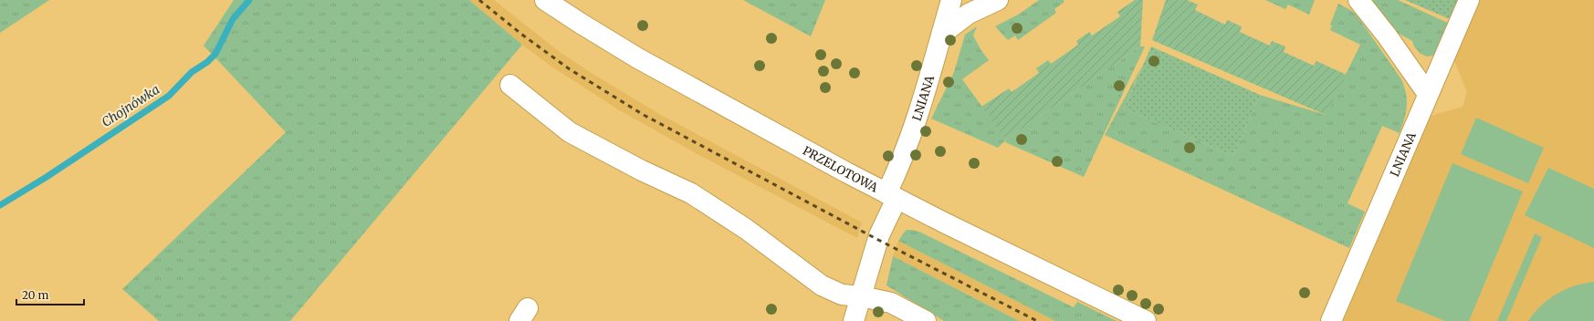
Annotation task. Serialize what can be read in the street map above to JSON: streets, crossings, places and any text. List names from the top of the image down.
{
  "streets": {
    "street": ["LNIANA", "PRZELOTOWA"]
  },
  "crossings": [
    ["LNIANA", "PRZELOTOWA"]
  ],
  "water": ["Chojnówka"],
  "scale_bar": "20 m"
}
